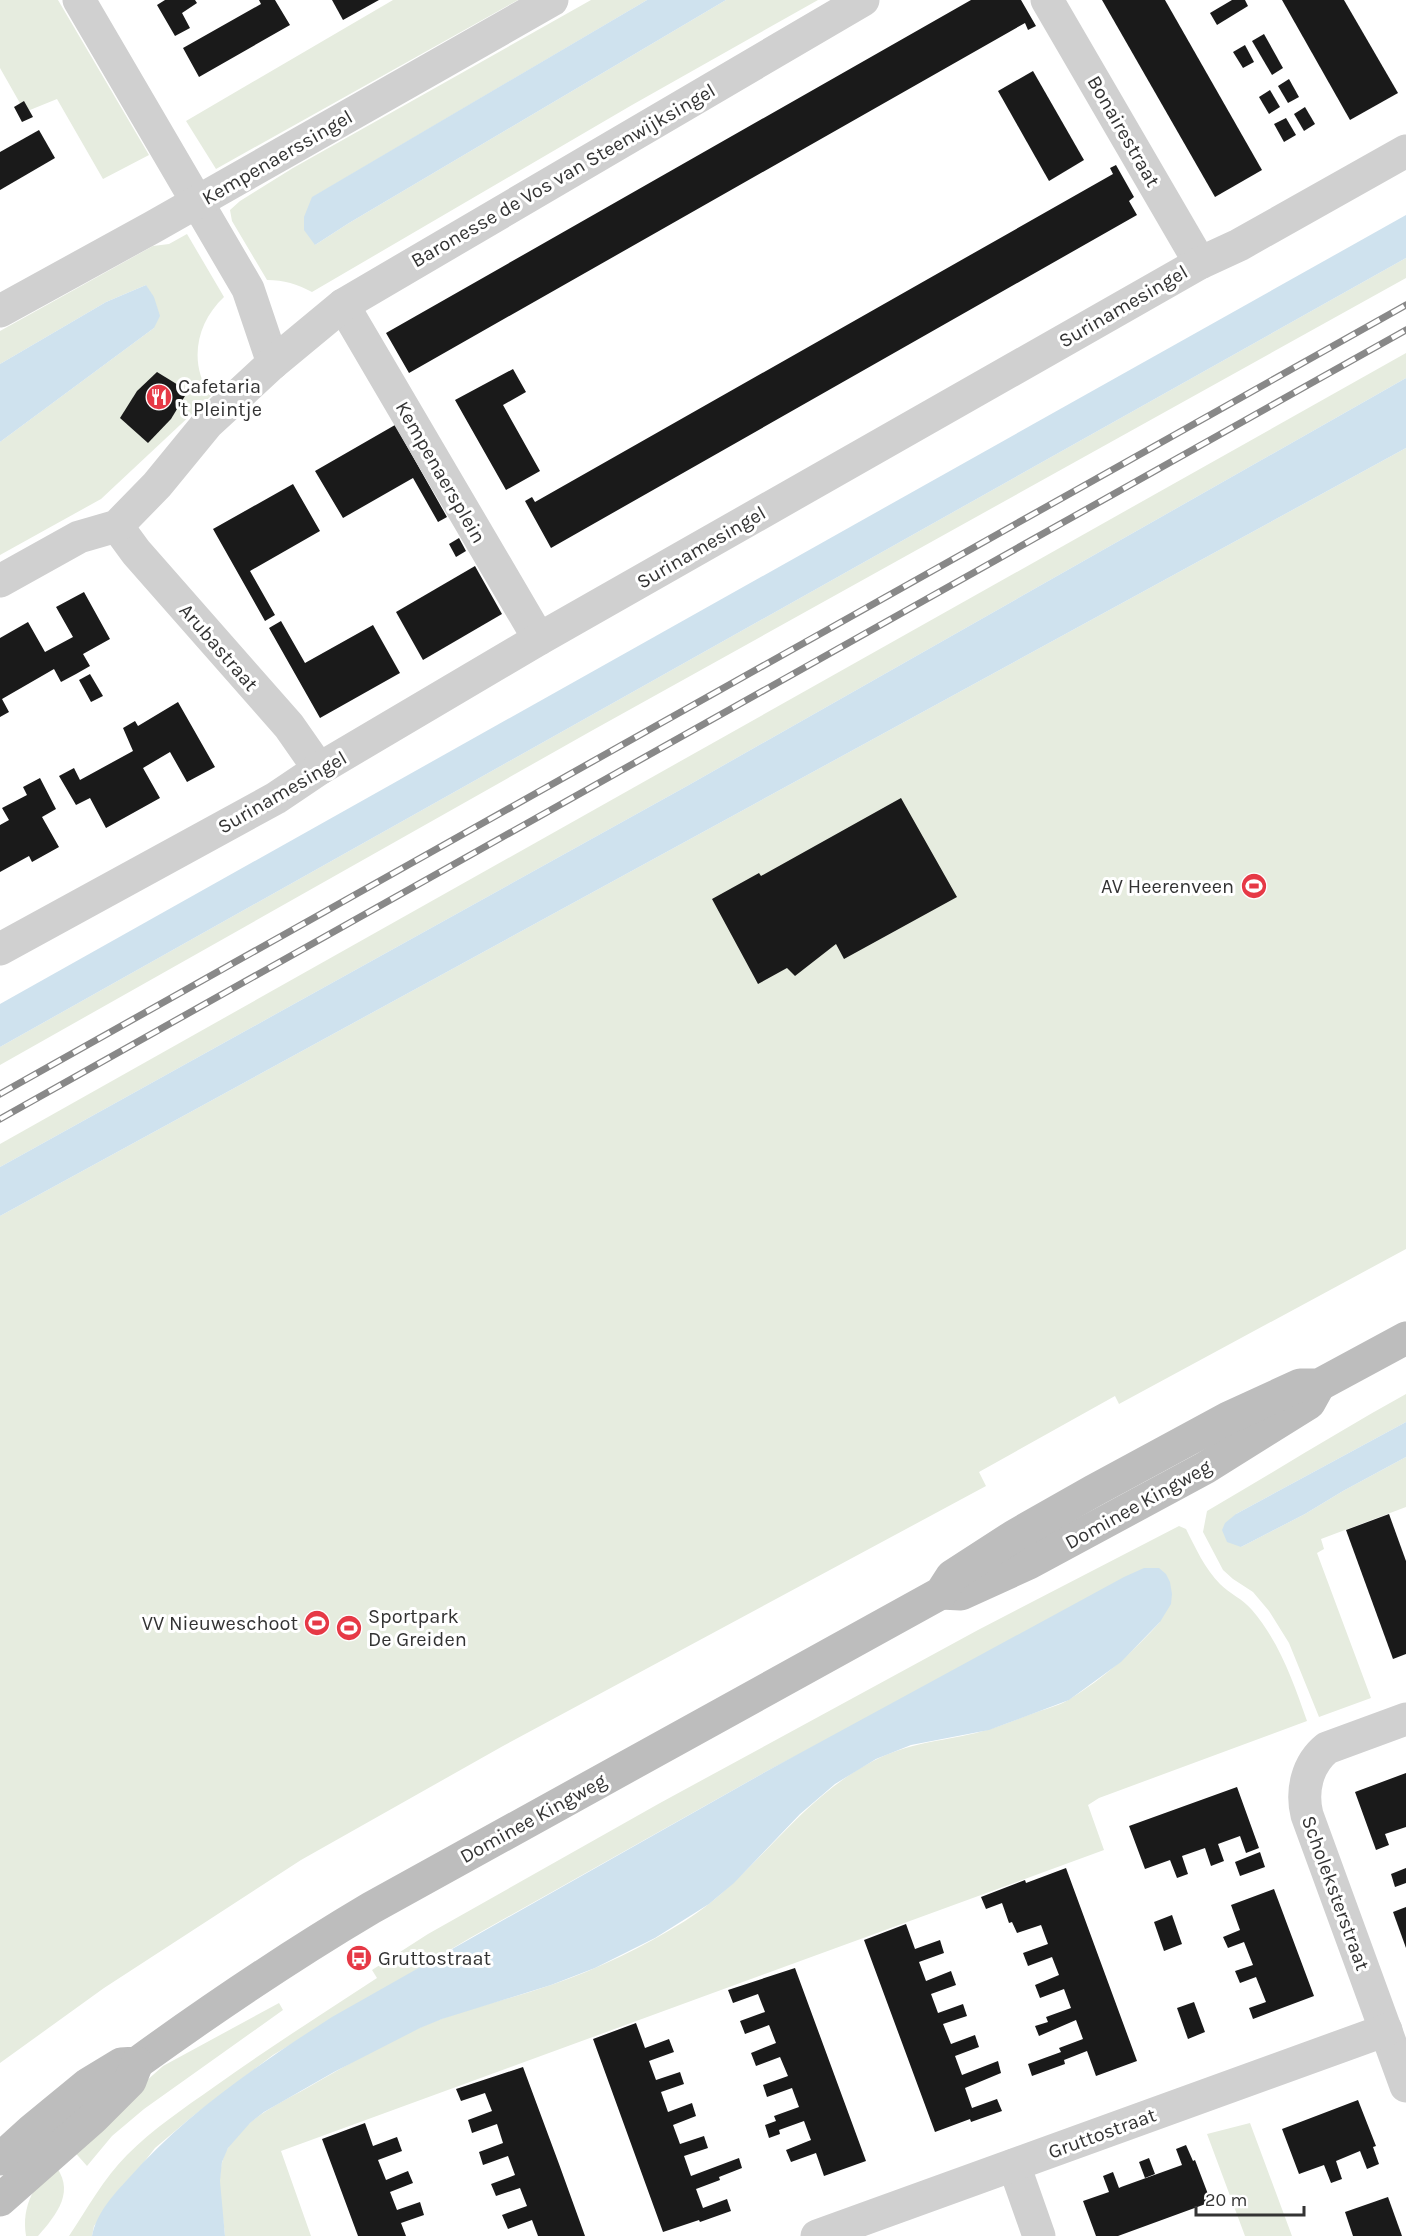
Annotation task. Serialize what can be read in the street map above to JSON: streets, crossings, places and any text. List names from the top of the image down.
{
  "streets": {
    "main road": ["Dominee Kingweg"],
    "street": [
      "Bonairestraat",
      "Kempenaerssingel",
      "Baronesse de Vos van Steenwijksingel",
      "Surinamesingel",
      "Kempenaersplein",
      "Arubastraat",
      "Scholeksterstraat",
      "Gruttostraat"
    ]
  },
  "crossings": [
    ["Bonairestraat", "Surinamesingel"],
    ["Baronesse de Vos van Steenwijksingel", "Kempenaersplein"],
    ["Surinamesingel", "Kempenaersplein"],
    ["Surinamesingel", "Arubastraat"],
    ["Scholeksterstraat", "Gruttostraat"]
  ],
  "places": {
    "restaurant": ["Cafetaria 't Pleintje"],
    "sports": ["AV Heerenveen", "VV Nieuweschoot", "Sportpark De Greiden"],
    "bus stop": ["Gruttostraat"]
  },
  "scale_bar": "20 m"
}
